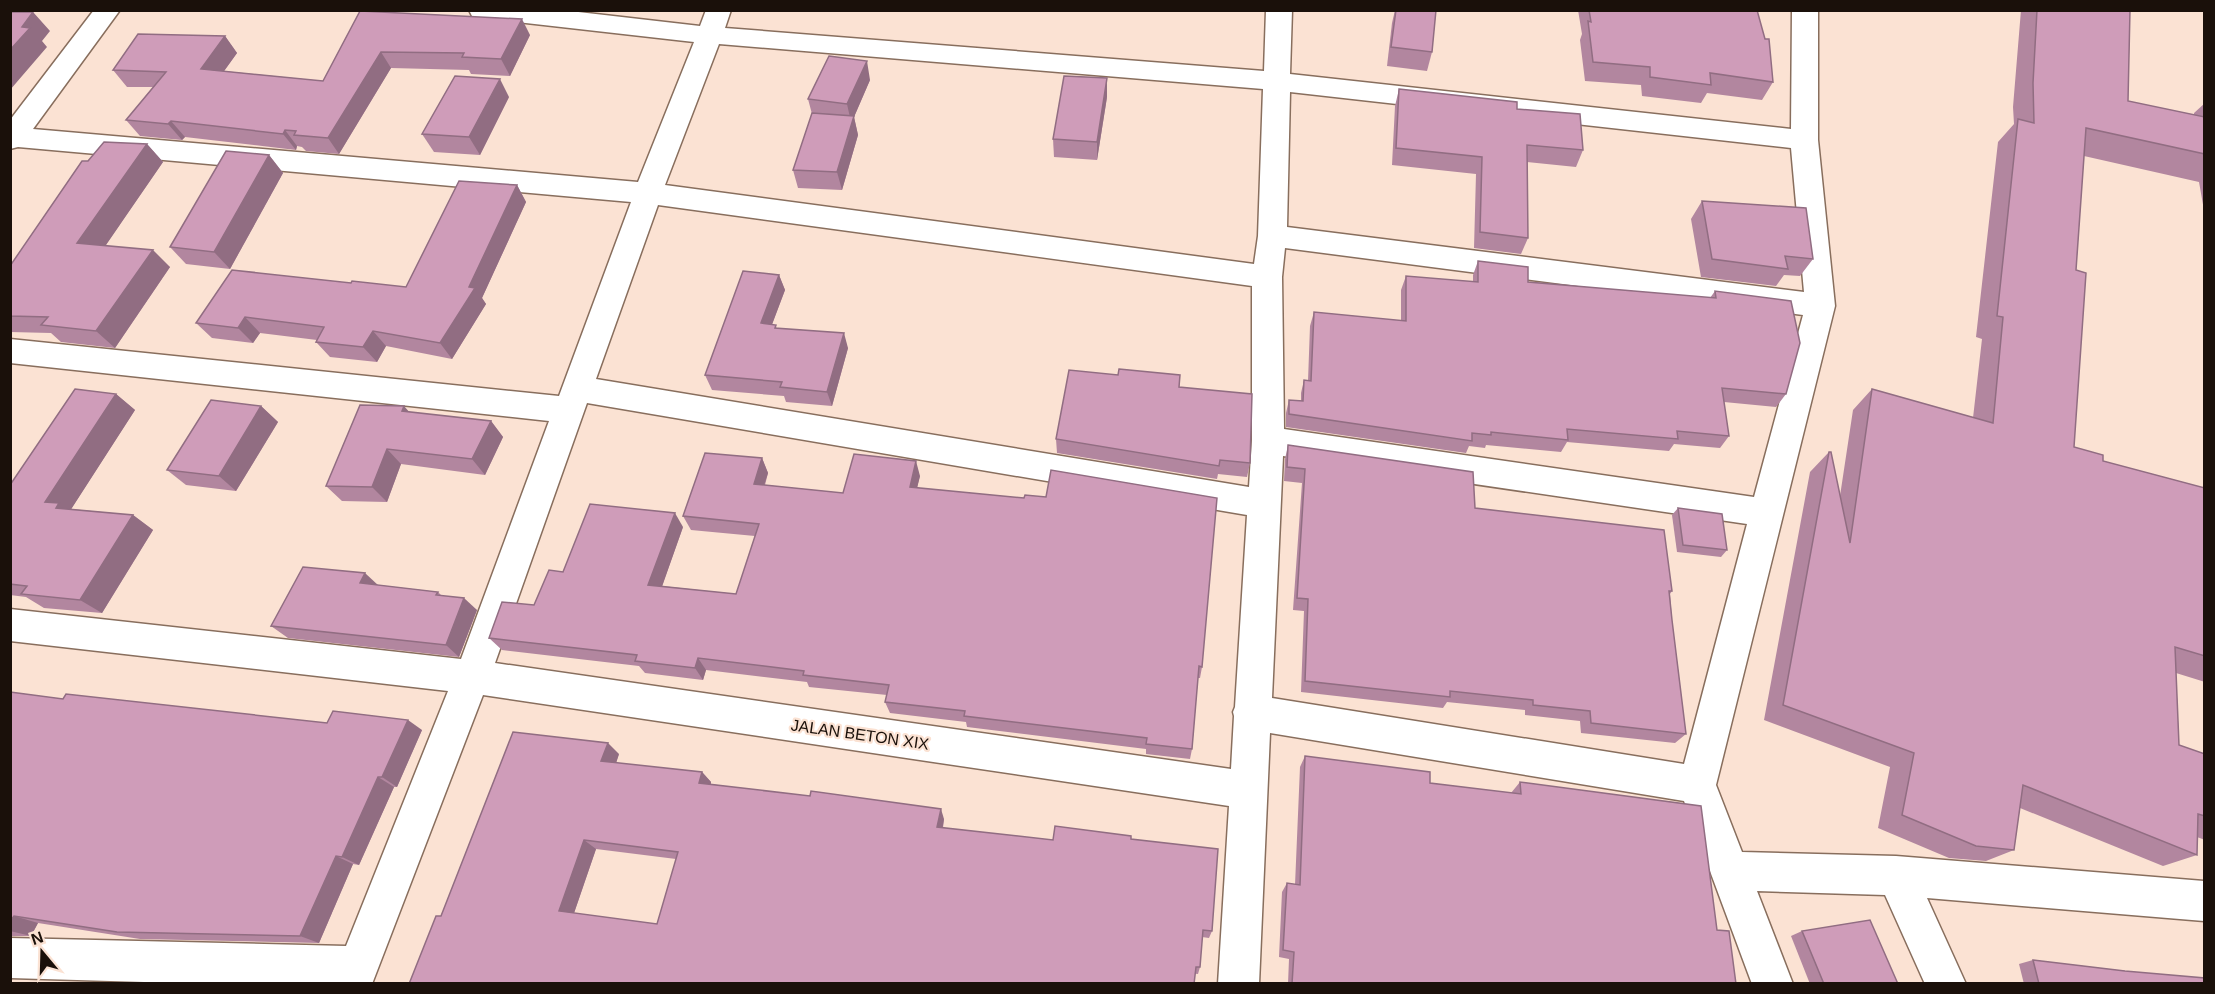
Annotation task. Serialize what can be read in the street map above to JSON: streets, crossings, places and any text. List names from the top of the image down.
{
  "streets": {
    "street": ["JALAN BETON XIX"]
  },
  "north": "top"
}
